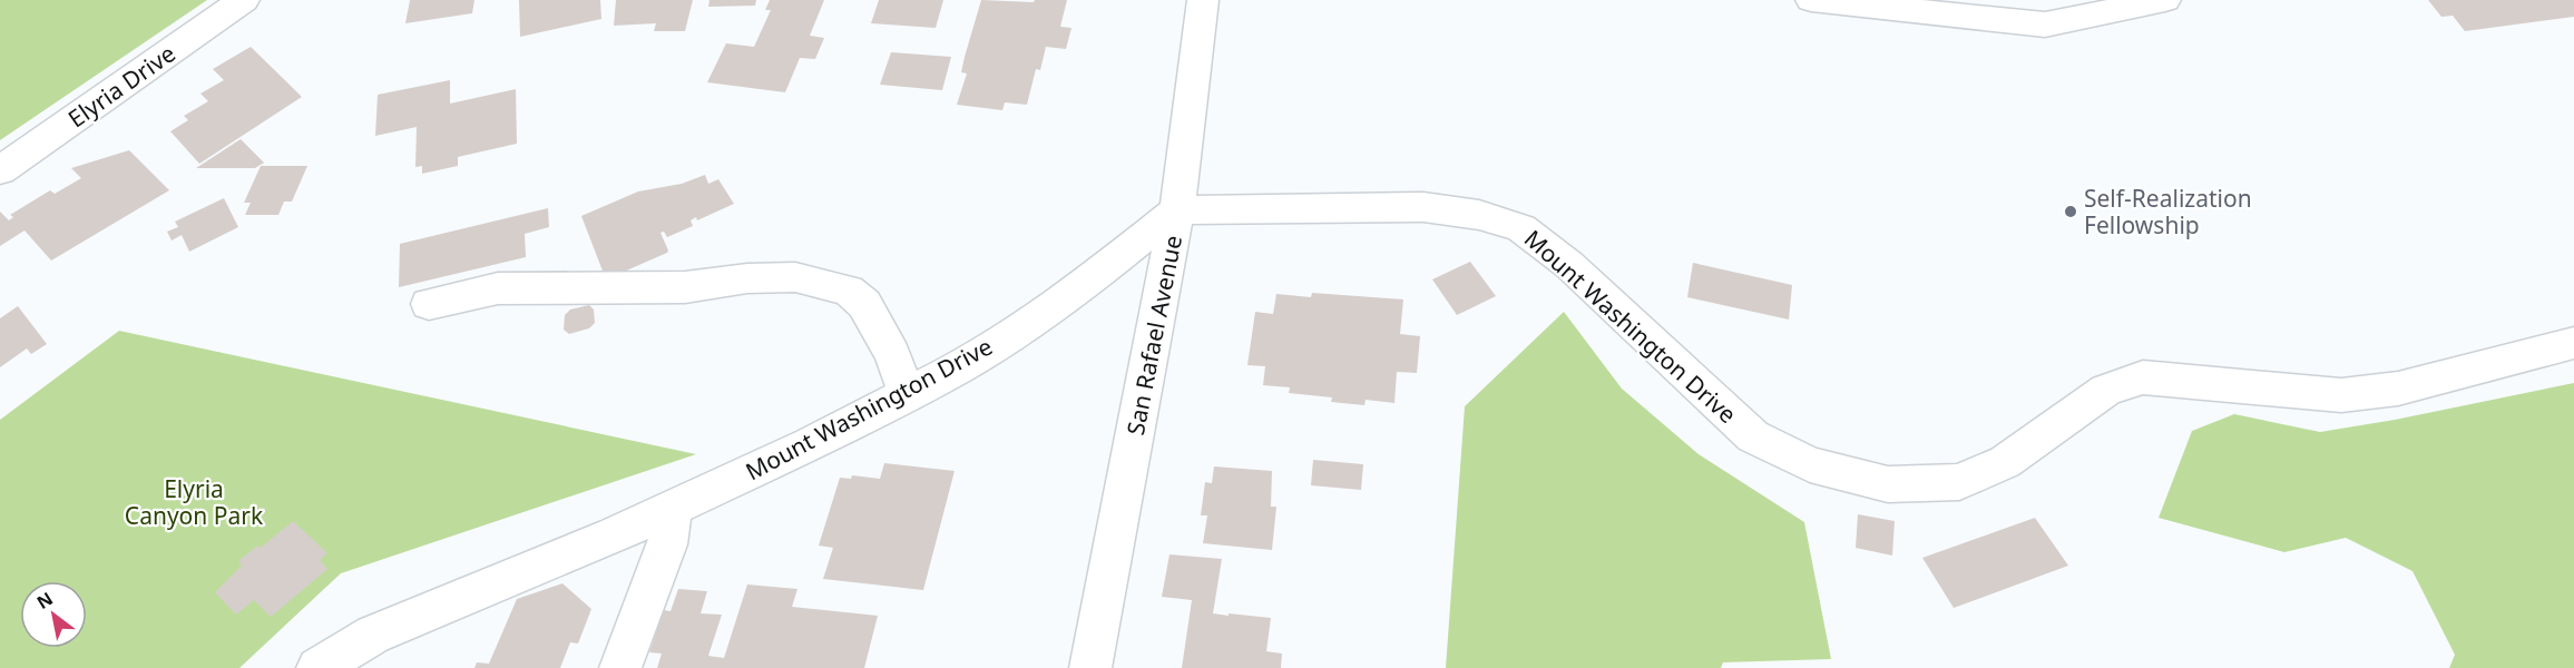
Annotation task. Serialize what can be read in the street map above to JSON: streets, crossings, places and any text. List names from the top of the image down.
{
  "streets": {
    "street": ["Elyria Drive", "Mount Washington Drive", "San Rafael Avenue"]
  },
  "crossings": [
    ["Mount Washington Drive", "San Rafael Avenue"]
  ],
  "parks": ["Elyria Canyon Park"],
  "places": ["Self-Realization Fellowship"],
  "north": "top left"
}
